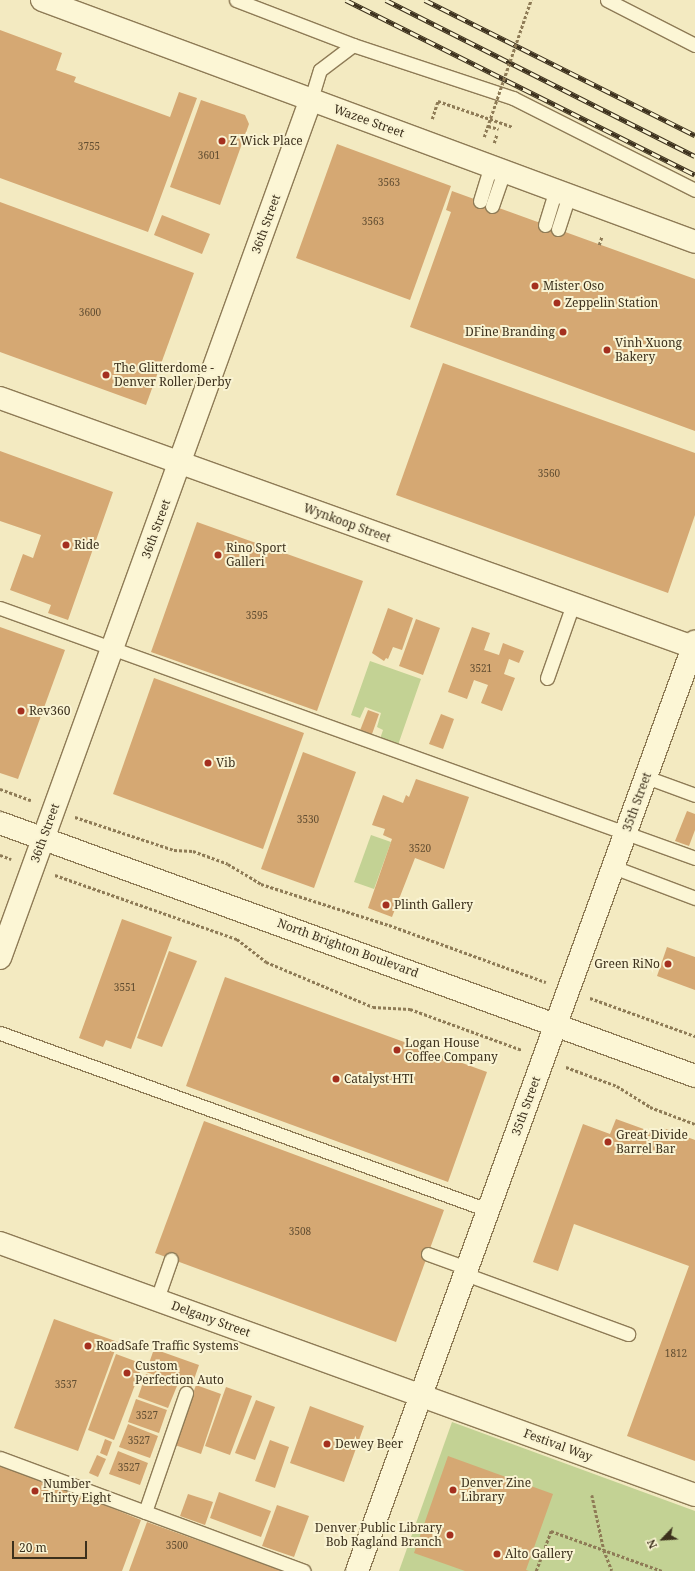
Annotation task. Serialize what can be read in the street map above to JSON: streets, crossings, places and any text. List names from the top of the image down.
{
  "streets": {
    "street": [
      "Wazee Street",
      "36th Street",
      "Wynkoop Street",
      "35th Street",
      "North Brighton Boulevard",
      "Delgany Street",
      "Festival Way"
    ]
  },
  "crossings": [
    ["Wazee Street", "36th Street"],
    ["36th Street", "Wynkoop Street"],
    ["36th Street", "North Brighton Boulevard"],
    ["Wynkoop Street", "35th Street"],
    ["35th Street", "North Brighton Boulevard"],
    ["35th Street", "Delgany Street"],
    ["35th Street", "Festival Way"],
    ["Delgany Street", "Festival Way"]
  ],
  "places": [
    "Z Wick Place",
    "Mister Oso",
    "Zeppelin Station",
    "DFine Branding",
    "Vinh Xuong Bakery",
    "The Glitterdome - Denver Roller Derby",
    "Ride",
    "Rino Sport Galleri",
    "Rev360",
    "Vib",
    "Plinth Gallery",
    "Green RiNo",
    "Logan House Coffee Company",
    "Catalyst HTI",
    "Great Divide Barrel Bar",
    "RoadSafe Traffic Systems",
    "Custom Perfection Auto",
    "Dewey Beer",
    "Denver Zine Library",
    "Number Thirty Eight",
    "Denver Public Library Bob Ragland Branch",
    "Alto Gallery"
  ],
  "house_numbers": [
    "3755",
    "3601",
    "3563",
    "3563",
    "3600",
    "3560",
    "3595",
    "3521",
    "3530",
    "3520",
    "3551",
    "3508",
    "1812",
    "3537",
    "3527",
    "3527",
    "3527",
    "3500"
  ],
  "scale_bar": "20 m",
  "north": "bottom left"
}
